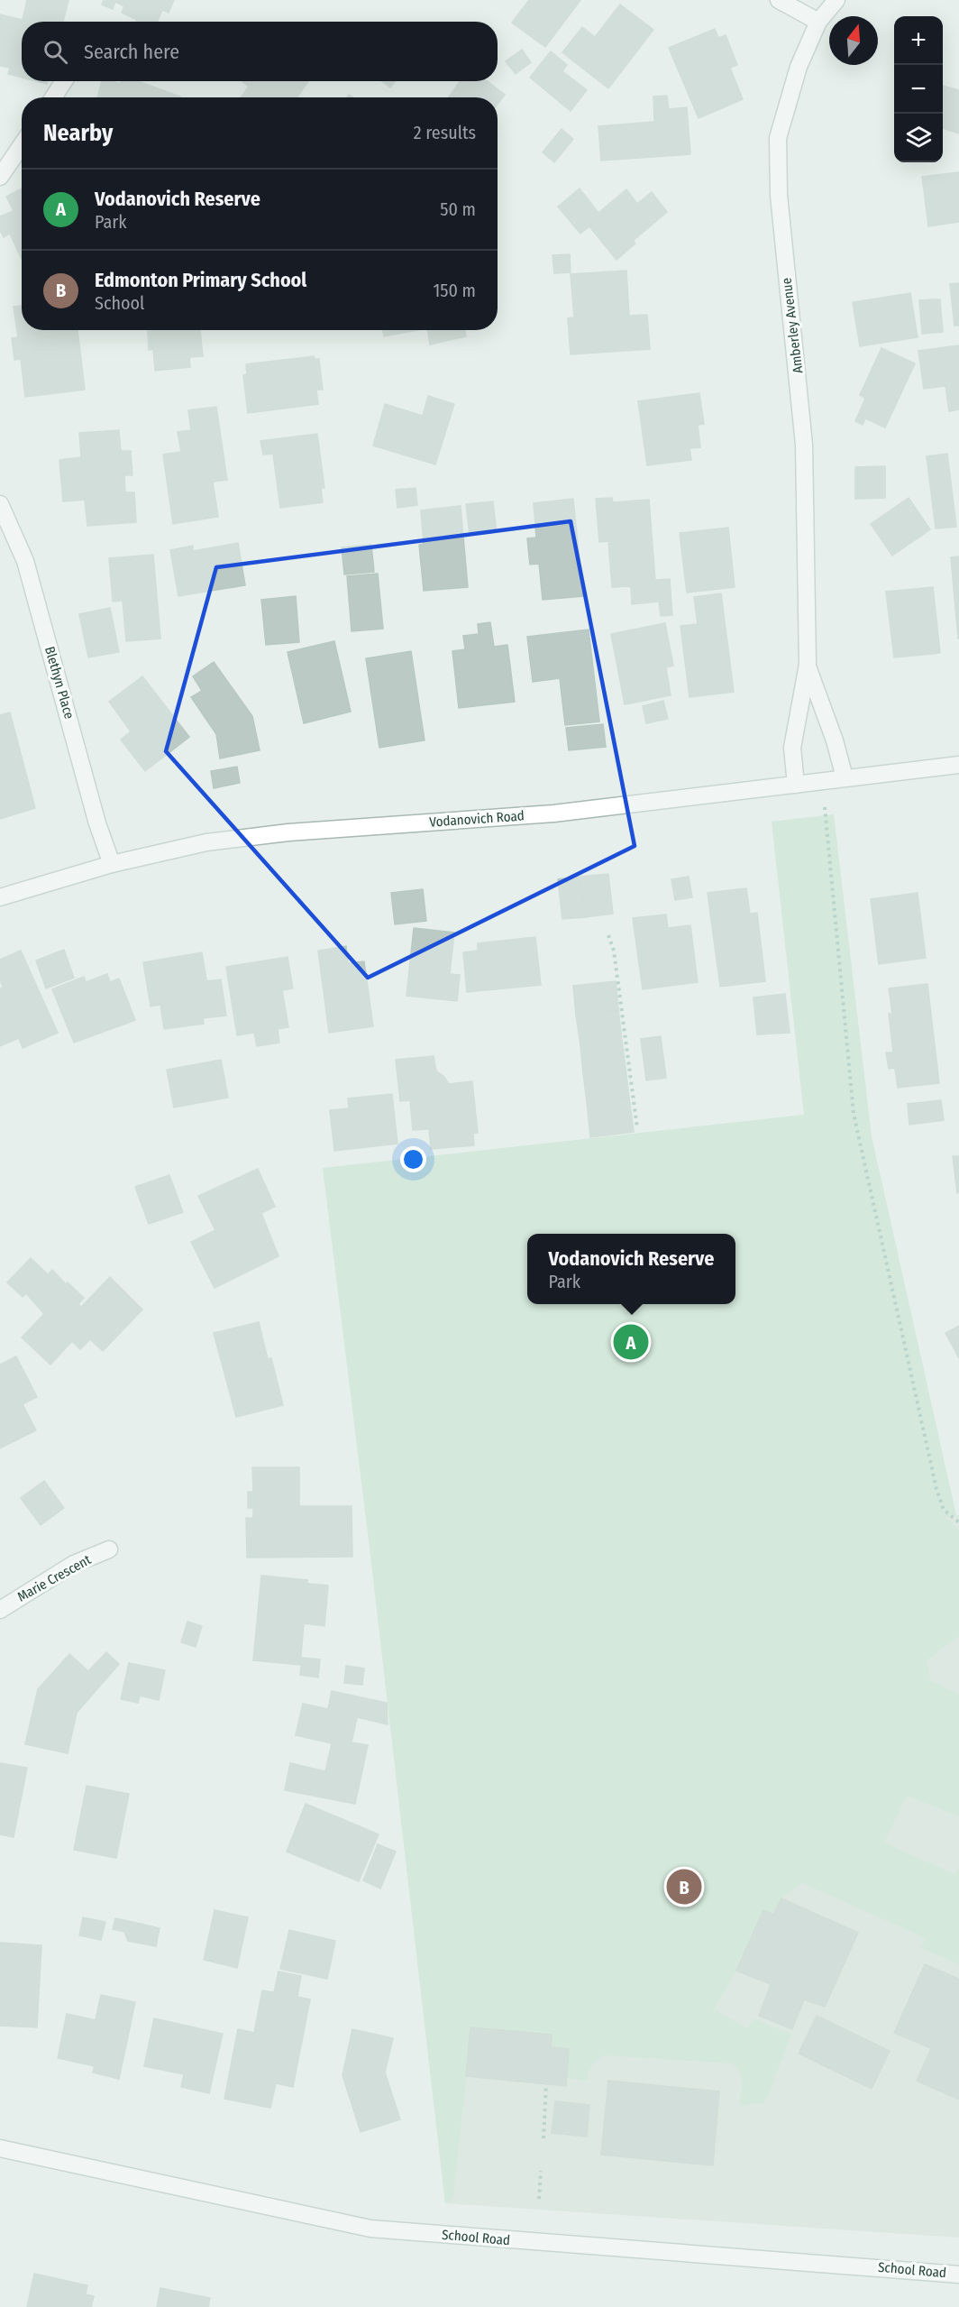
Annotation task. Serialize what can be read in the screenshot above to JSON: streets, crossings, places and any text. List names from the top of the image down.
{
  "streets": {
    "street": [
      "Amberley Avenue",
      "Blethyn Place",
      "Vodanovich Road",
      "Marie Crescent",
      "School Road"
    ]
  },
  "crossings": [
    ["Amberley Avenue", "Vodanovich Road"],
    ["Blethyn Place", "Vodanovich Road"]
  ],
  "north": "top",
  "page": {
    "map_buttons": ["+", "−"],
    "search": "Search here",
    "heading": ["Nearby", "2 results"],
    "list": [
      {
        "mark": "A",
        "name": "Vodanovich Reserve",
        "note": "Park",
        "value": "50 m"
      },
      {
        "mark": "B",
        "name": "Edmonton Primary School",
        "note": "School",
        "value": "150 m"
      }
    ],
    "popup": ["Vodanovich Reserve", "Park"],
    "pins": ["A", "B"]
  }
}
